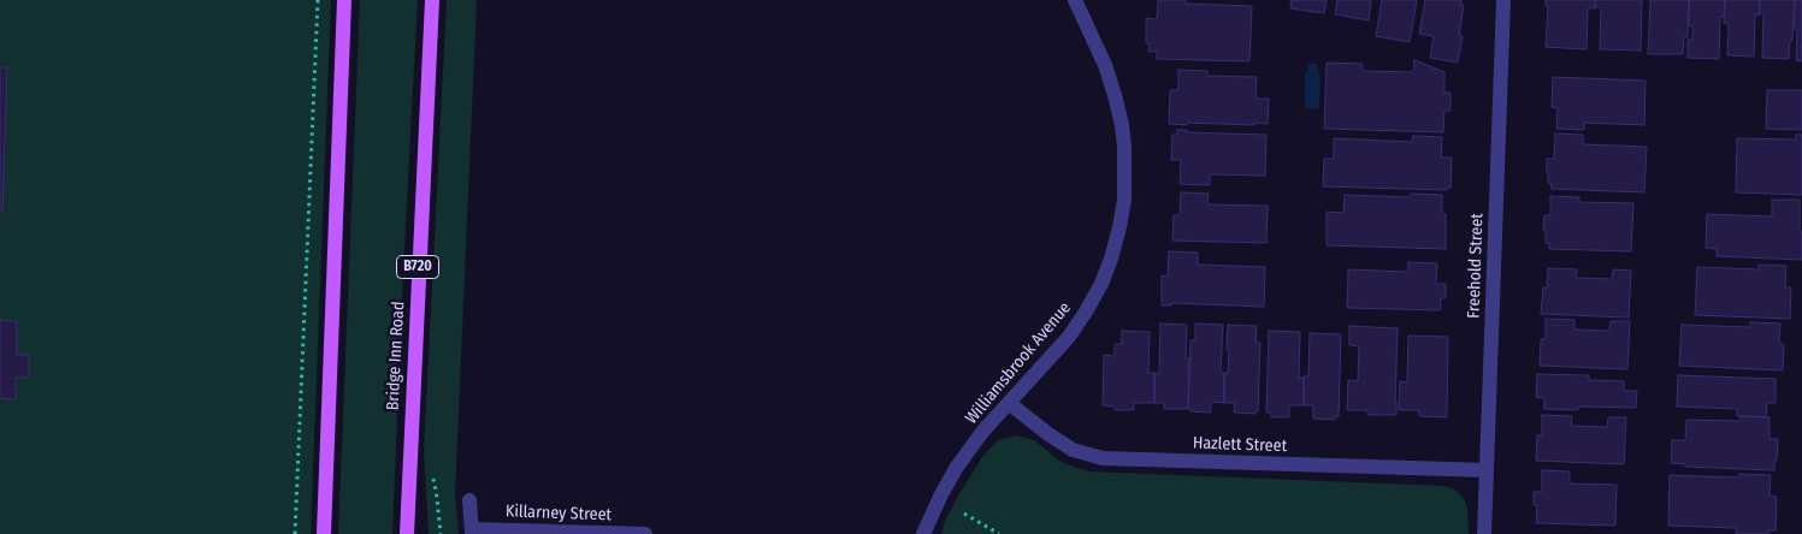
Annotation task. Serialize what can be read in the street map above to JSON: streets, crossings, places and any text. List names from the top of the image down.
{
  "streets": {
    "main road": ["B720", "Bridge Inn Road"],
    "street": [
      "Freehold Street",
      "Williamsbrook Avenue",
      "Hazlett Street",
      "Killarney Street"
    ]
  },
  "crossings": [
    ["Freehold Street", "Hazlett Street"],
    ["Williamsbrook Avenue", "Hazlett Street"]
  ]
}
